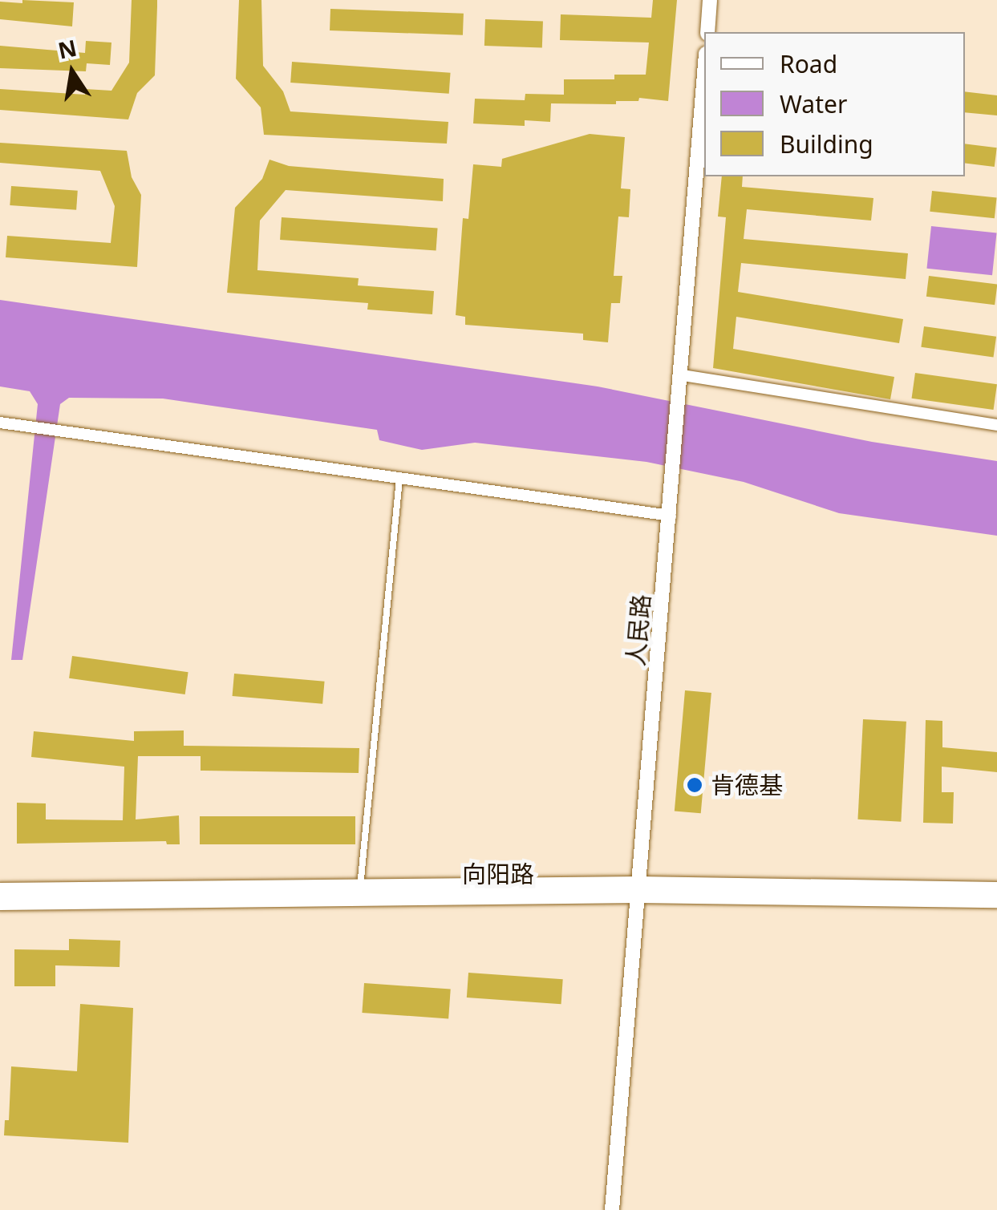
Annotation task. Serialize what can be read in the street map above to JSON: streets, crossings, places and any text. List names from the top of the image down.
{
  "streets": {
    "street": ["人民路", "向阳路"]
  },
  "crossings": [
    ["人民路", "向阳路"]
  ],
  "places": ["肯德基"],
  "legend": ["Road", "Water", "Building"],
  "north": "top"
}
